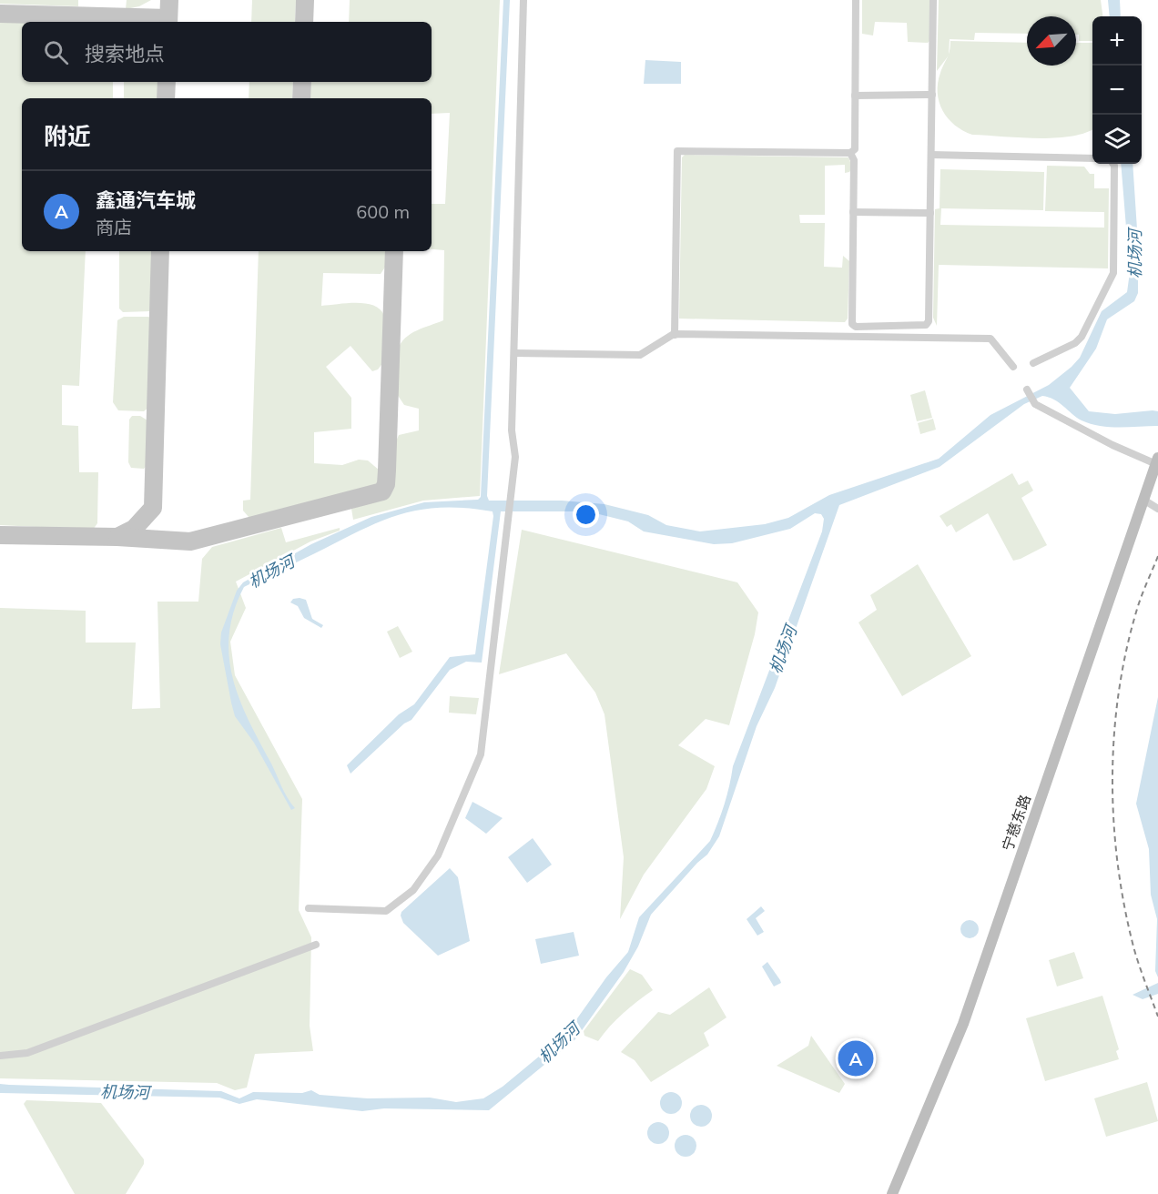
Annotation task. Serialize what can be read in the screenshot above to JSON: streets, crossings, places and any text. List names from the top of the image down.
{
  "streets": {
    "main road": ["宁慈东路"]
  },
  "water": ["机场河"],
  "north": "bottom left",
  "page": {
    "map_buttons": ["+", "−"],
    "search": "搜索地点",
    "heading": "附近",
    "list": [
      {
        "mark": "A",
        "name": "鑫通汽车城",
        "note": "商店",
        "value": "600 m"
      }
    ],
    "pins": "A"
  }
}
